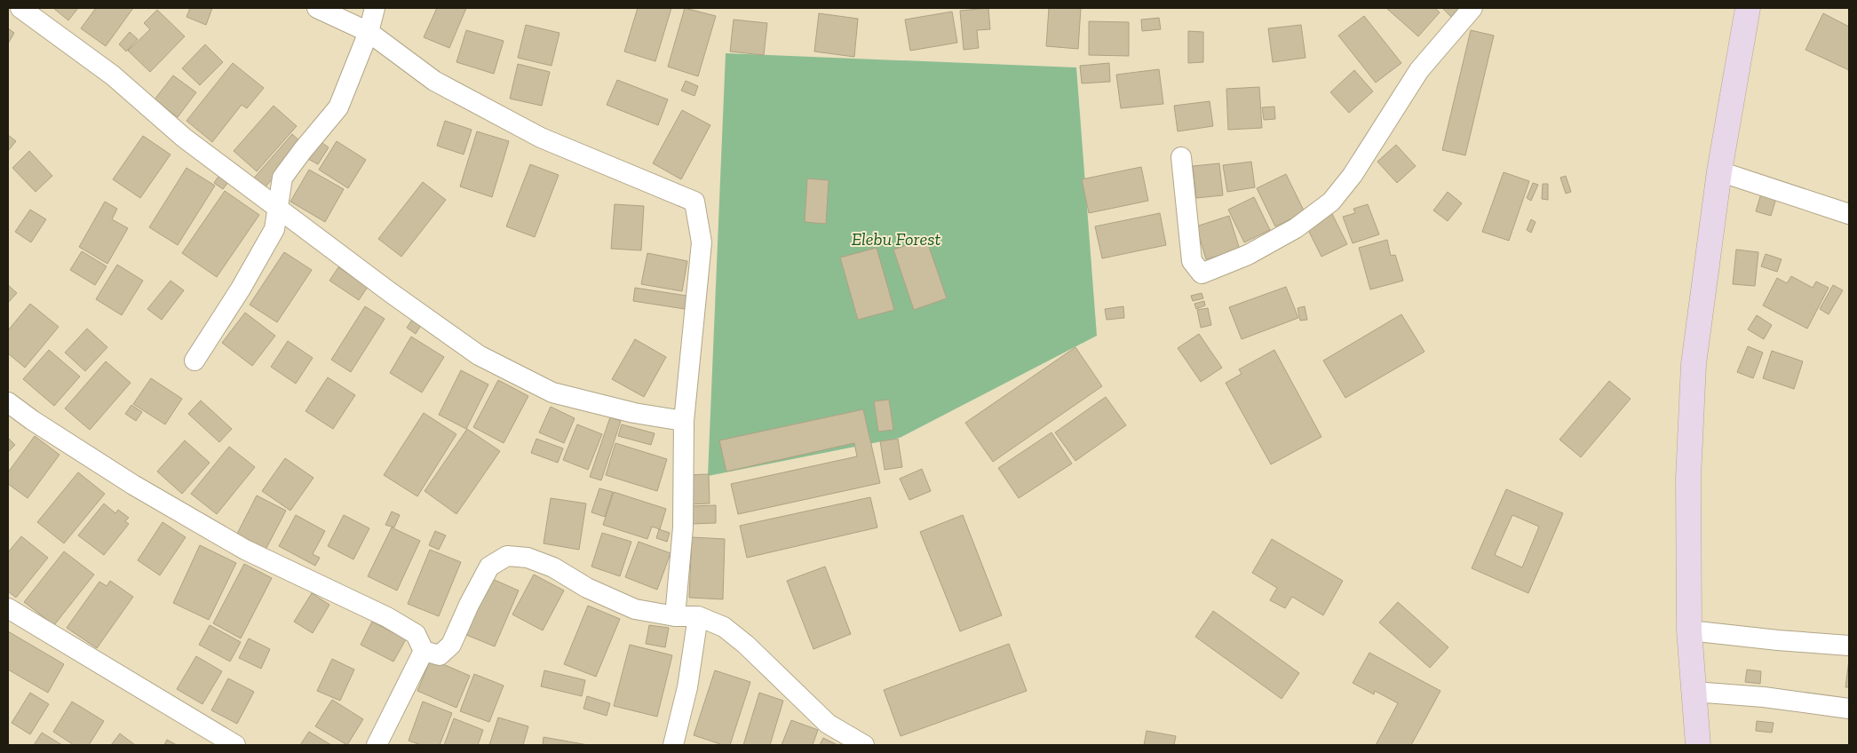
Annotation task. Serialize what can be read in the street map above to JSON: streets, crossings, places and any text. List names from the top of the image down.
{
  "parks": ["Elebu Forest"]
}
